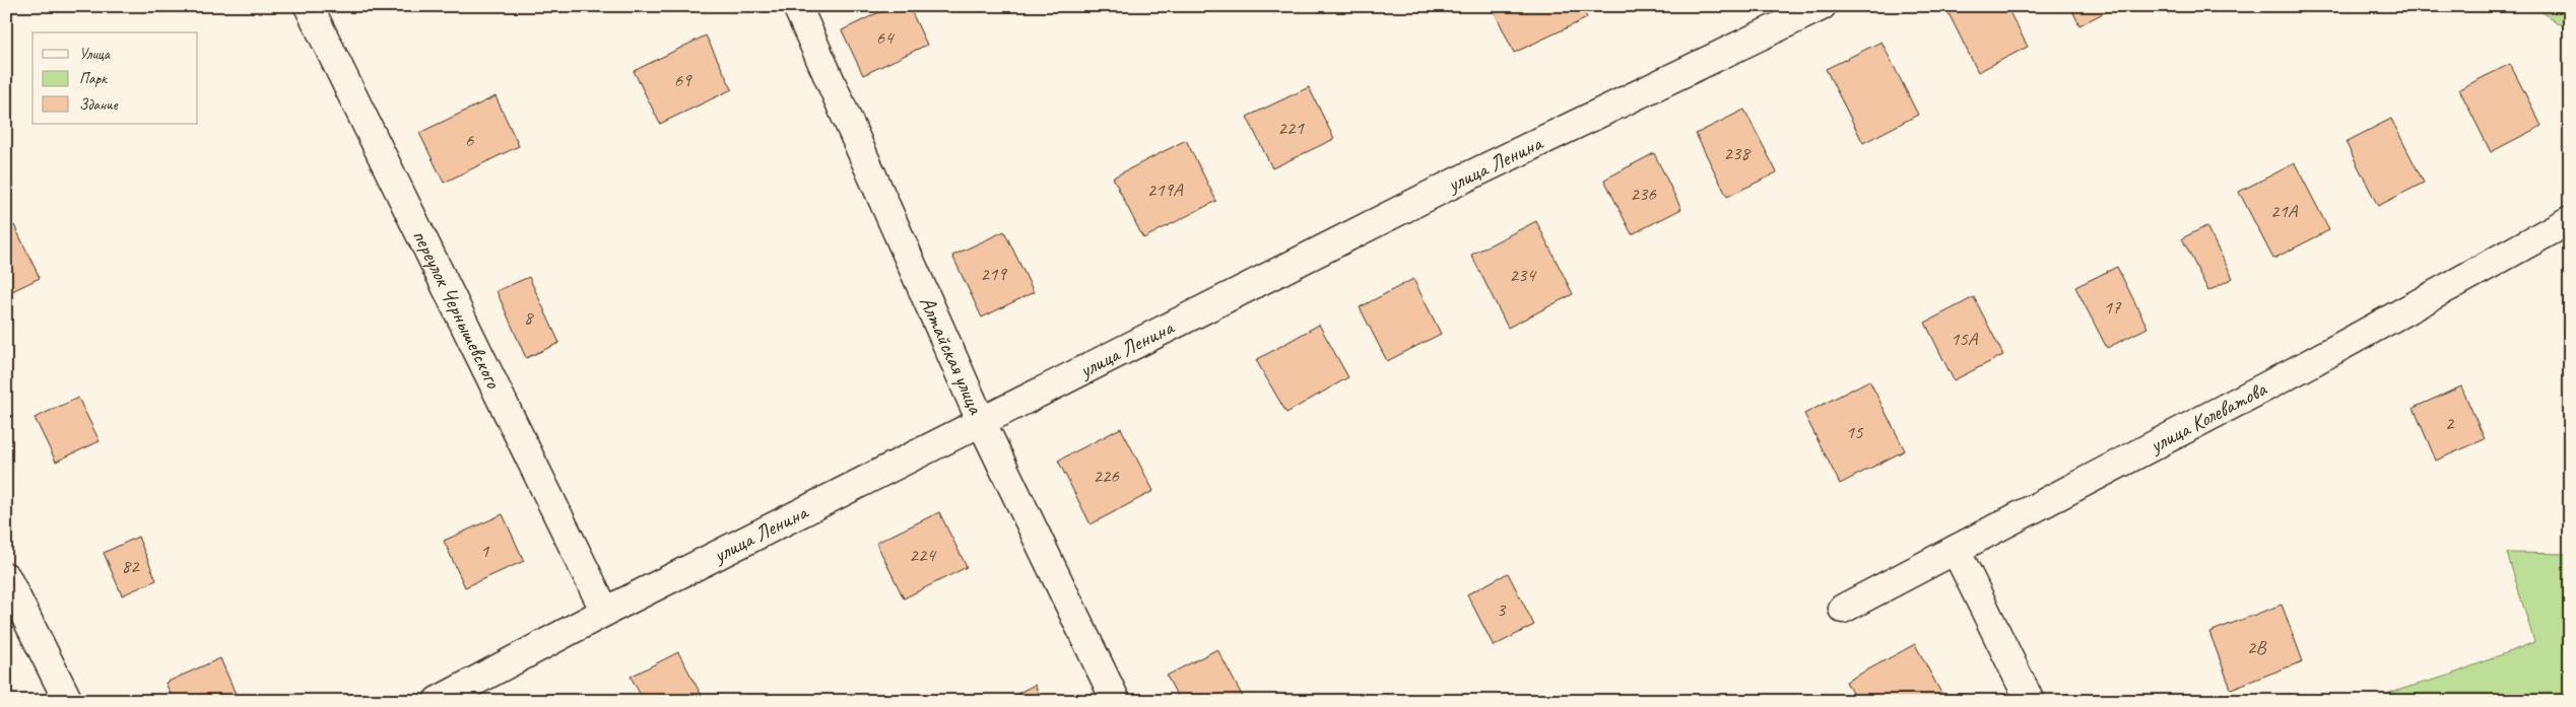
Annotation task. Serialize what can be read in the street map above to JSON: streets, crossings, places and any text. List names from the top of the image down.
{
  "streets": {
    "street": [
      "улица Ленина",
      "переулок Чернышевского",
      "Алтайская улица",
      "улица Колеватова"
    ]
  },
  "crossings": [
    ["улица Ленина", "переулок Чернышевского"],
    ["улица Ленина", "Алтайская улица"]
  ],
  "house_numbers": [
    "64",
    "69",
    "221",
    "6",
    "238",
    "219А",
    "236",
    "21А",
    "219",
    "234",
    "17",
    "8",
    "15А",
    "2",
    "15",
    "226",
    "1",
    "224",
    "82",
    "3",
    "2В"
  ],
  "legend": ["Улица", "Парк", "Здание"]
}
